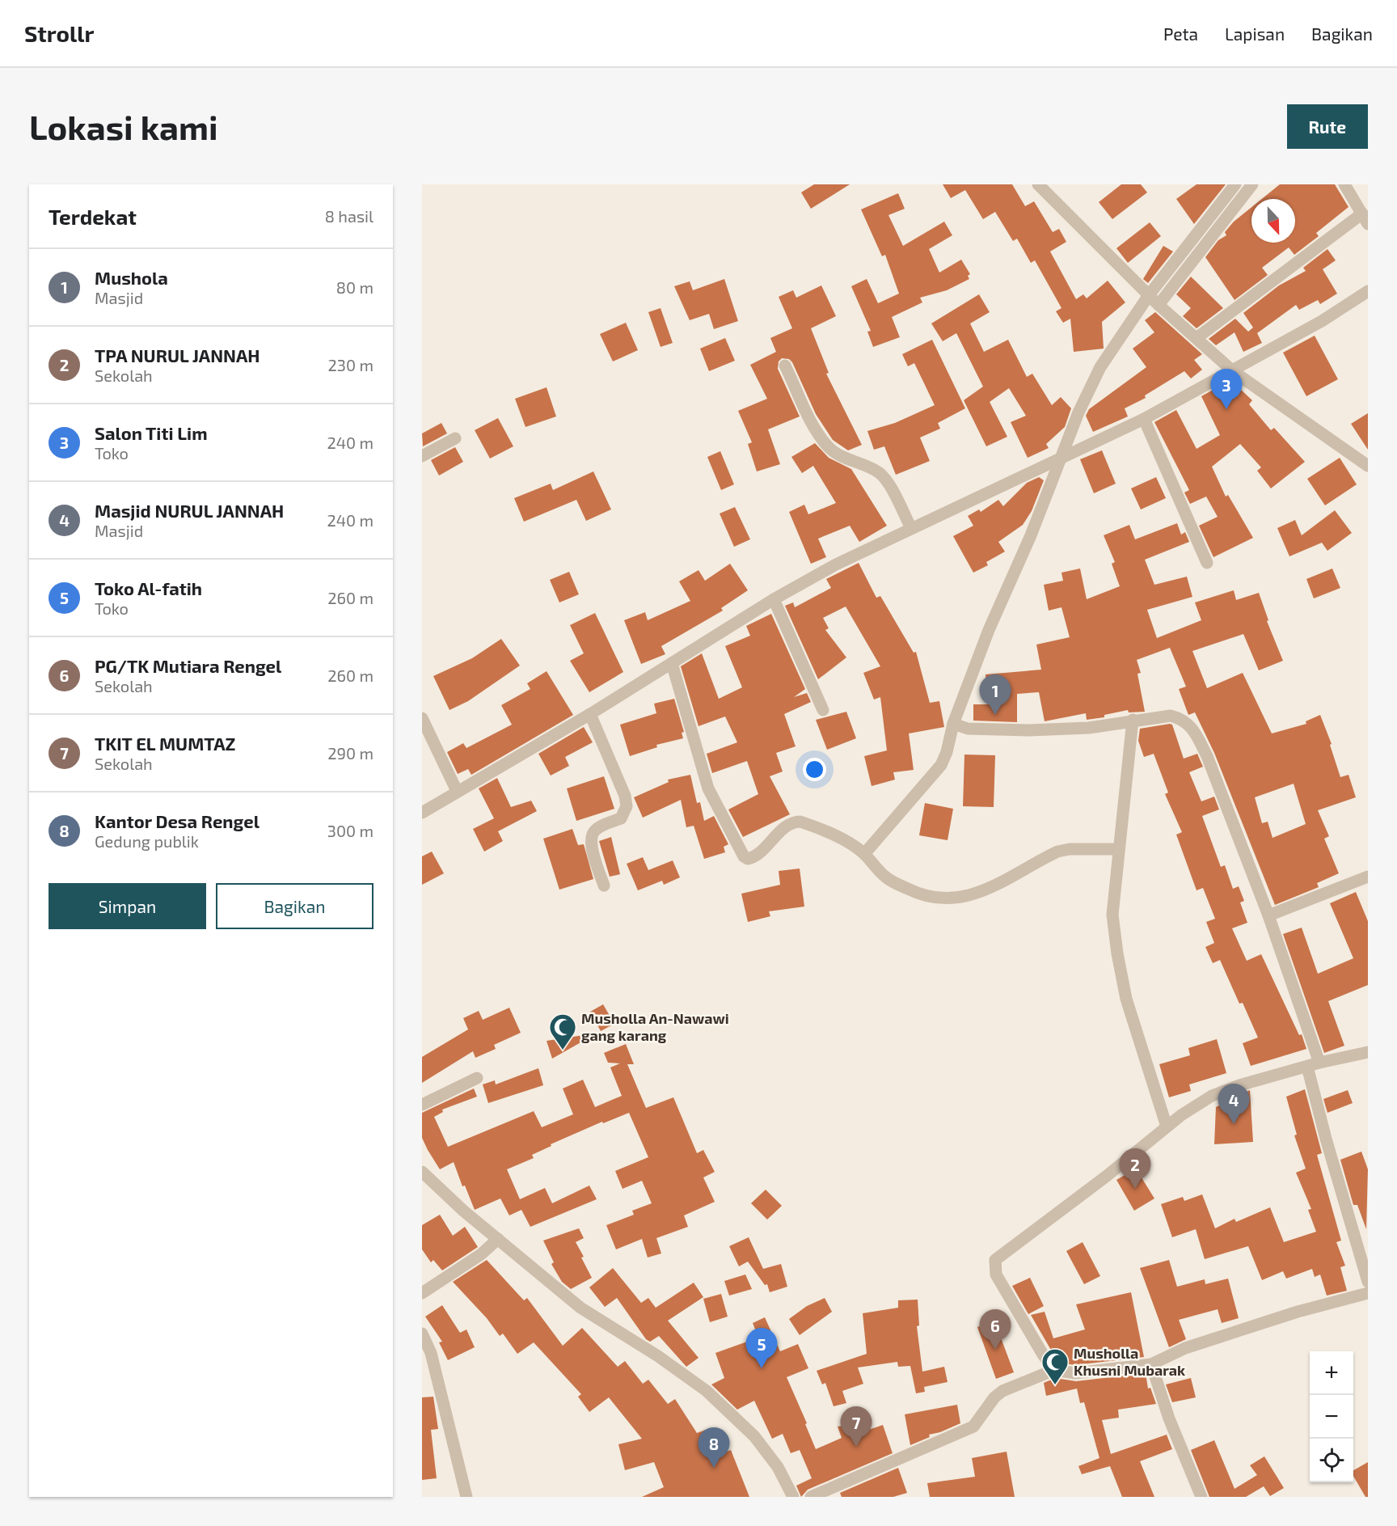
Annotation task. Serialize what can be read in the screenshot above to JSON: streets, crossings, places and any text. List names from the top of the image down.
{
  "places": {
    "mosque": ["Musholla An-Nawawi gang karang", "Musholla Khusni Mubarak"]
  },
  "north": "bottom",
  "page": {
    "header": "Strollr",
    "nav": ["Peta", "Lapisan", "Bagikan"],
    "buttons": [
      "Rute",
      ["Simpan", "Bagikan"]
    ],
    "title": "Lokasi kami",
    "heading": ["Terdekat", "8 hasil"],
    "list": [
      {
        "mark": "1",
        "name": "Mushola",
        "note": "Masjid",
        "value": "80 m"
      },
      {
        "mark": "2",
        "name": "TPA NURUL JANNAH",
        "note": "Sekolah",
        "value": "230 m"
      },
      {
        "mark": "3",
        "name": "Salon Titi Lim",
        "note": "Toko",
        "value": "240 m"
      },
      {
        "mark": "4",
        "name": "Masjid NURUL JANNAH",
        "note": "Masjid",
        "value": "240 m"
      },
      {
        "mark": "5",
        "name": "Toko Al-fatih",
        "note": "Toko",
        "value": "260 m"
      },
      {
        "mark": "6",
        "name": "PG/TK Mutiara Rengel",
        "note": "Sekolah",
        "value": "260 m"
      },
      {
        "mark": "7",
        "name": "TKIT EL MUMTAZ",
        "note": "Sekolah",
        "value": "290 m"
      },
      {
        "mark": "8",
        "name": "Kantor Desa Rengel",
        "note": "Gedung publik",
        "value": "300 m"
      }
    ],
    "pins": [
      "3",
      "1",
      "4",
      "2",
      "6",
      "5",
      "7",
      "8"
    ],
    "map_buttons": ["+", "−"]
  }
}
